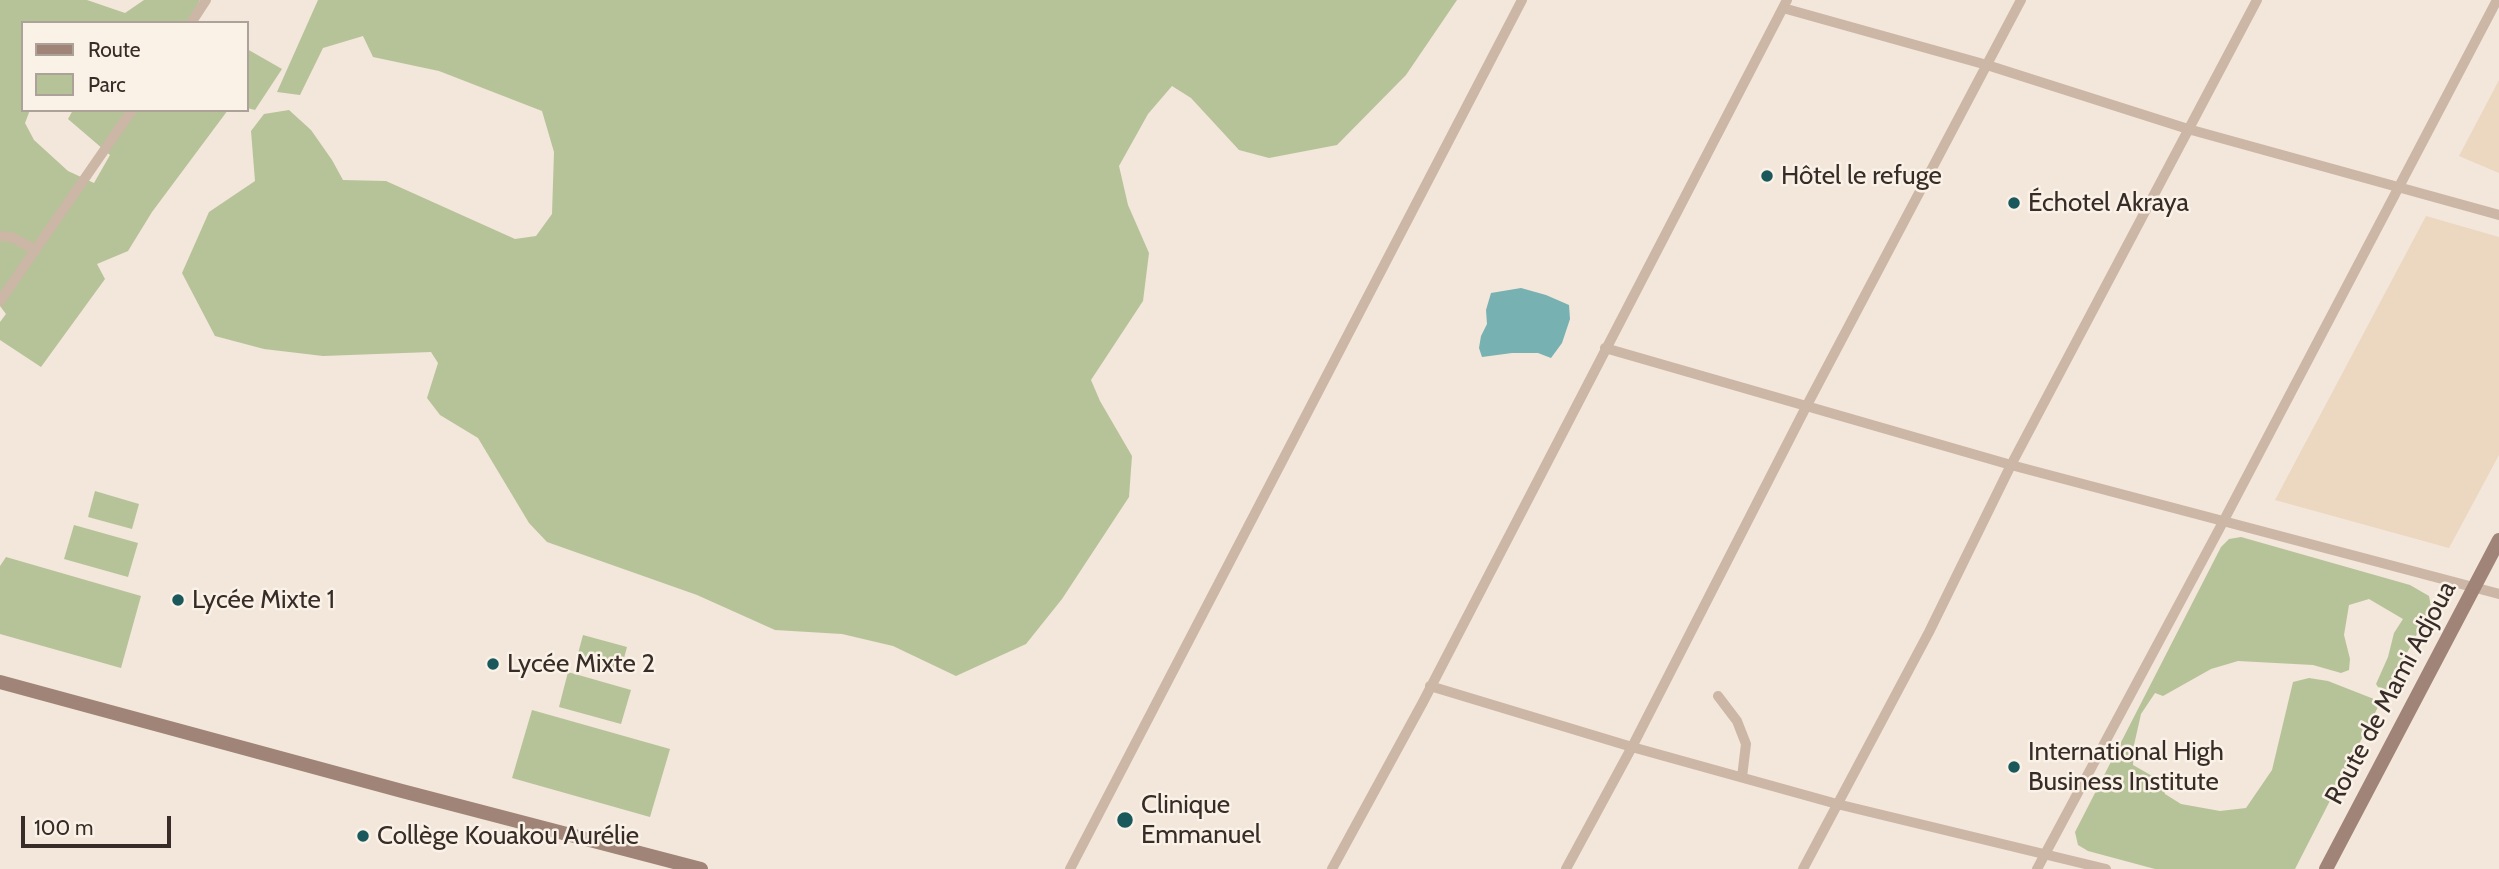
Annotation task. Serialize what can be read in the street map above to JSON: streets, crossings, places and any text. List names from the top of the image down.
{
  "streets": {
    "street": ["Route de Mami Adjoua"]
  },
  "places": [
    "Hôtel le refuge",
    "Échotel Akraya",
    "Lycée Mixte 1",
    "Lycée Mixte 2",
    "International High Business Institute",
    "Clinique Emmanuel",
    "Collège Kouakou Aurélie"
  ],
  "legend": ["Route", "Parc"],
  "scale_bar": "100 m"
}
